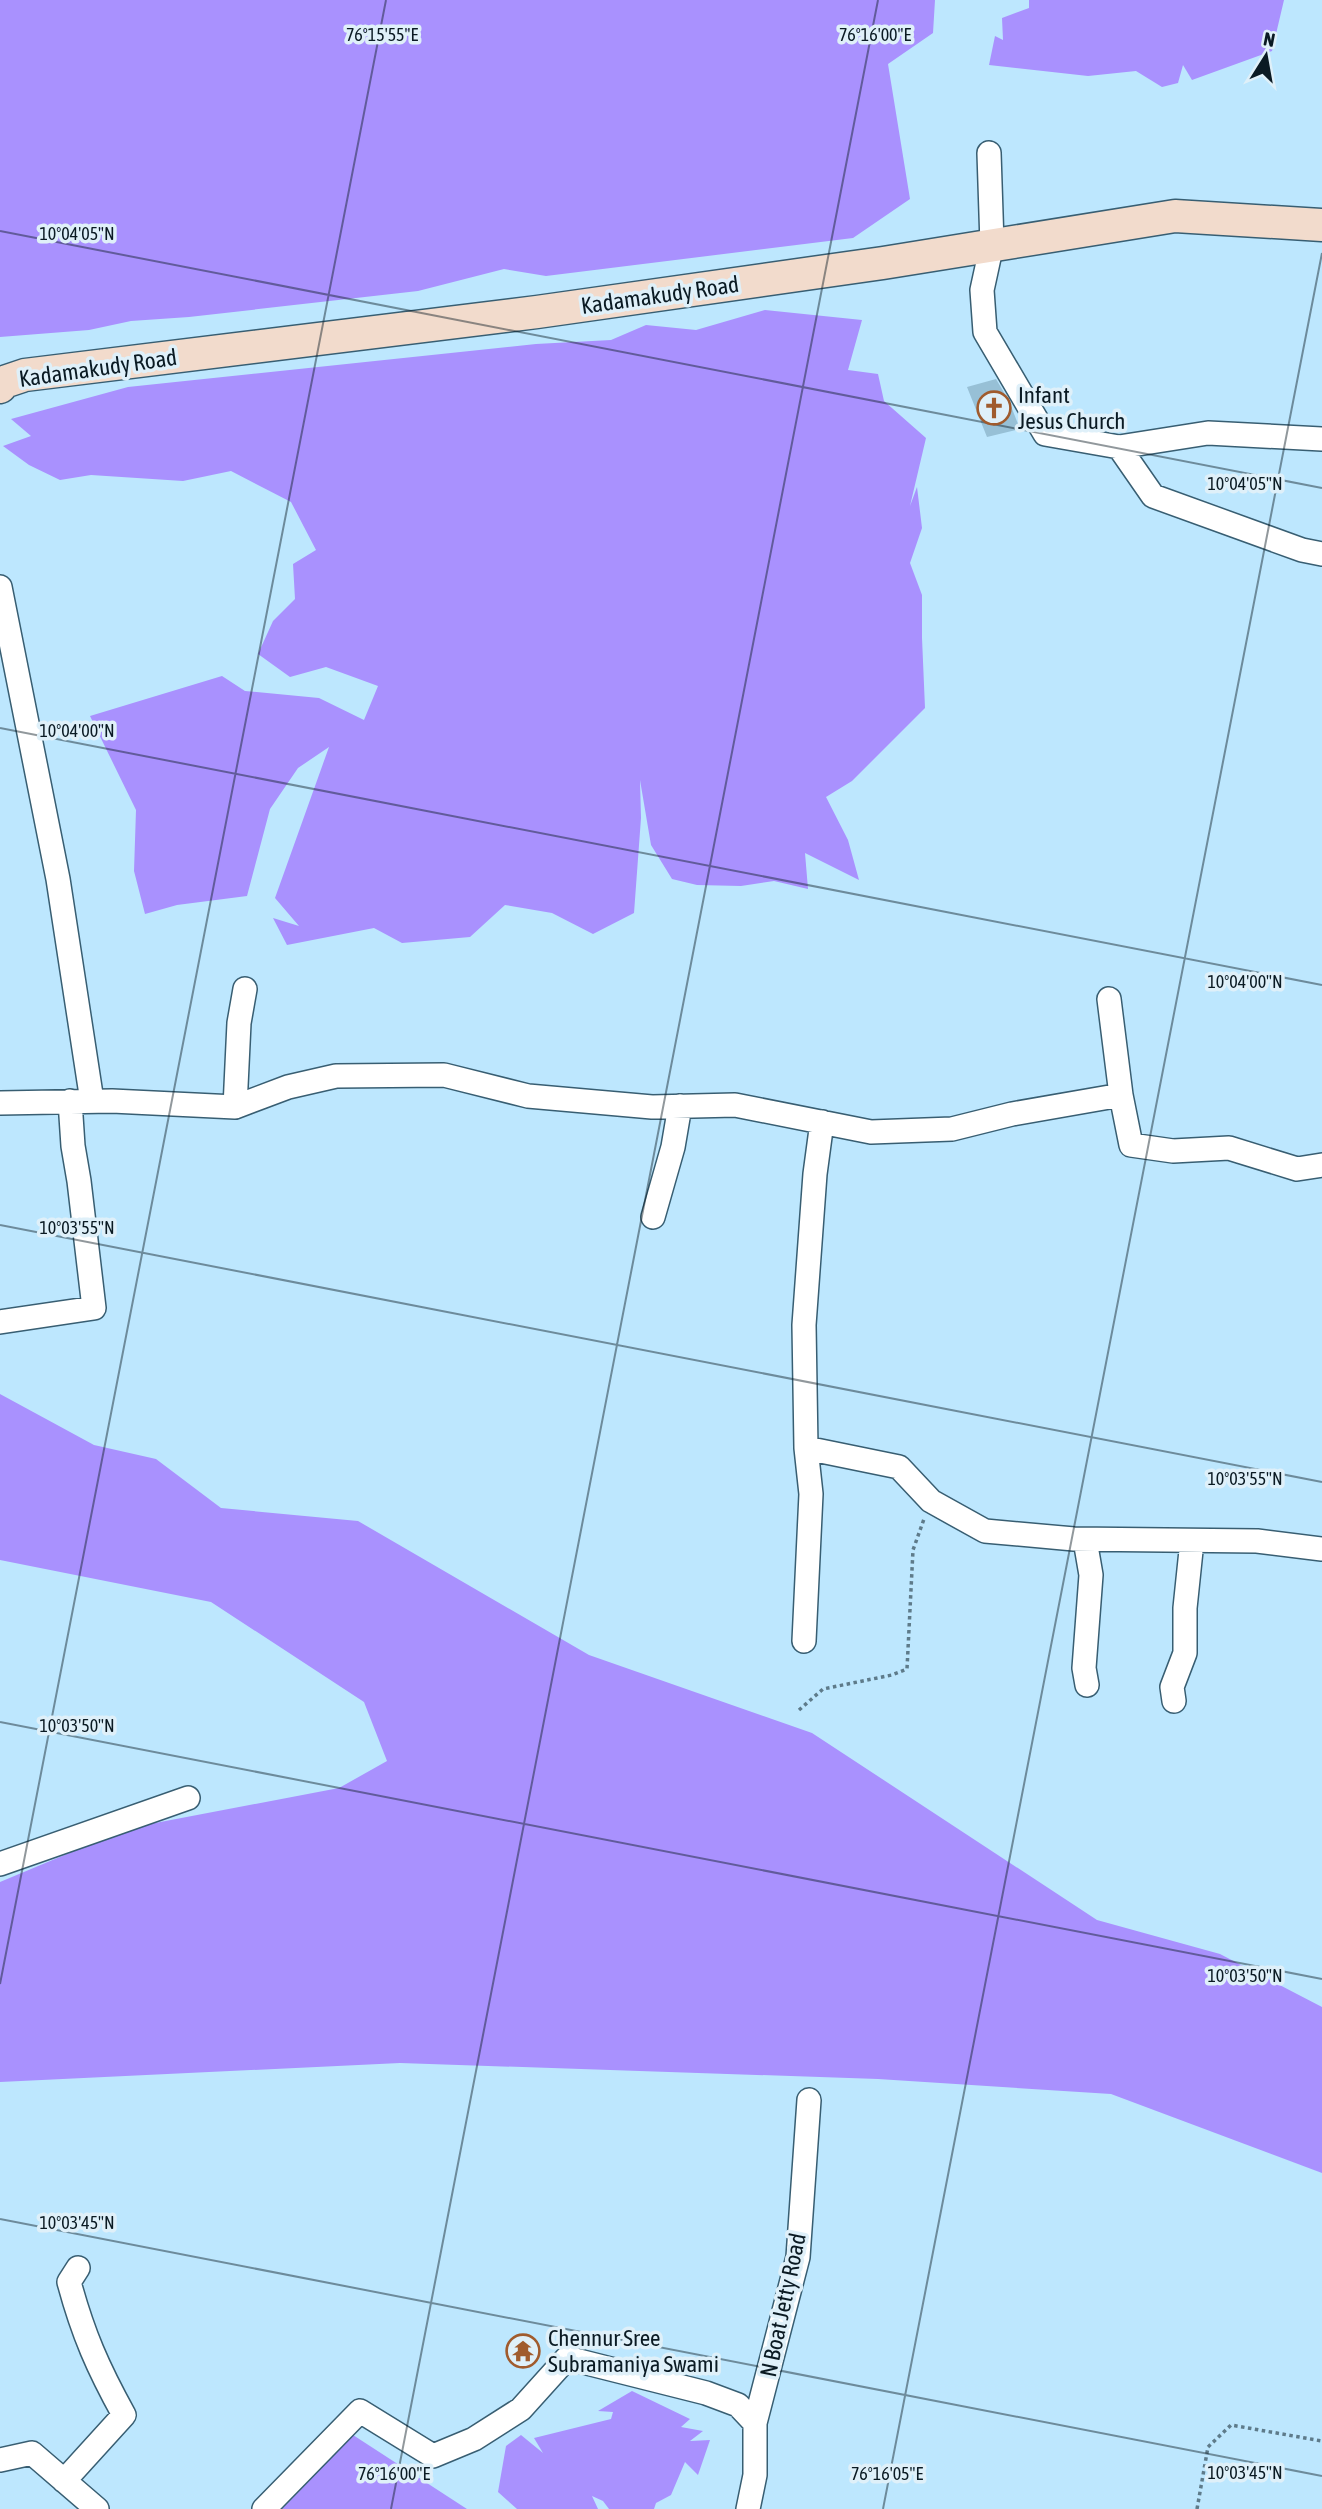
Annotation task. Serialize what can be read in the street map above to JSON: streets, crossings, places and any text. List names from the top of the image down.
{
  "streets": {
    "street": ["Kadamakudy Road", "N Boat Jetty Road"]
  },
  "places": {
    "church": ["Infant Jesus Church"],
    "temple": ["Chennur Sree Subramaniya Swami"]
  },
  "north": "top",
  "coordinates": [
    "76°15'55\"E",
    "76°16'00\"E",
    "10°04'05\"N",
    "10°04'00\"N",
    "10°03'55\"N",
    "10°03'50\"N",
    "10°03'45\"N",
    "76°16'05\"E"
  ]
}
